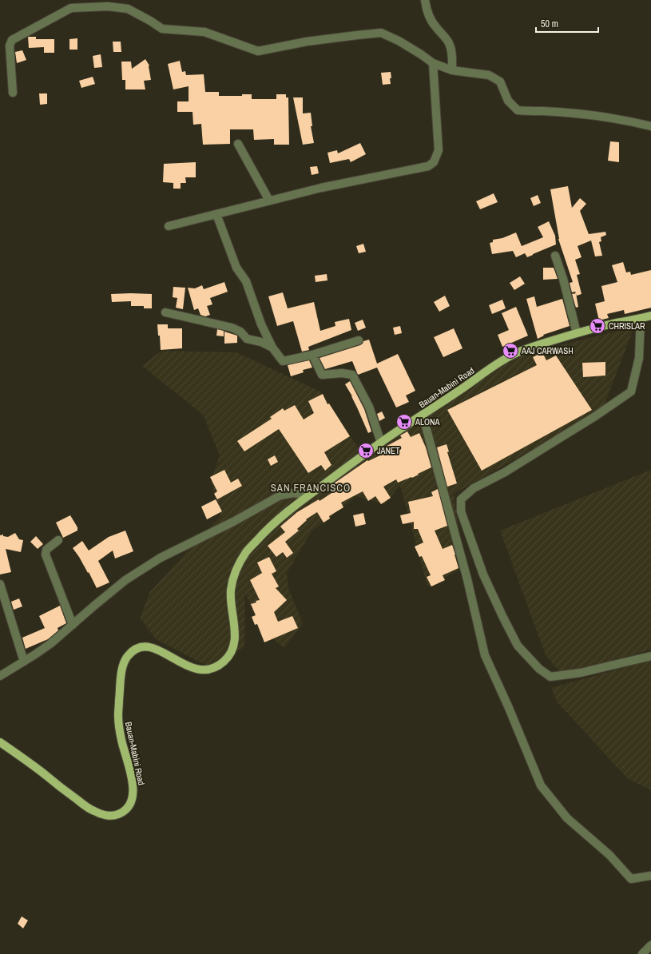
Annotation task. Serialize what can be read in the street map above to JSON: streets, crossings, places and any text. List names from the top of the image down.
{
  "streets": {
    "main road": ["Bauan-Mabini Road"]
  },
  "districts": ["SAN FRANCISCO"],
  "places": {
    "supermarket": [
      "CHRISLAR",
      "AAJ CARWASH",
      "ALONA",
      "JANET"
    ]
  },
  "scale_bar": "50 m"
}
